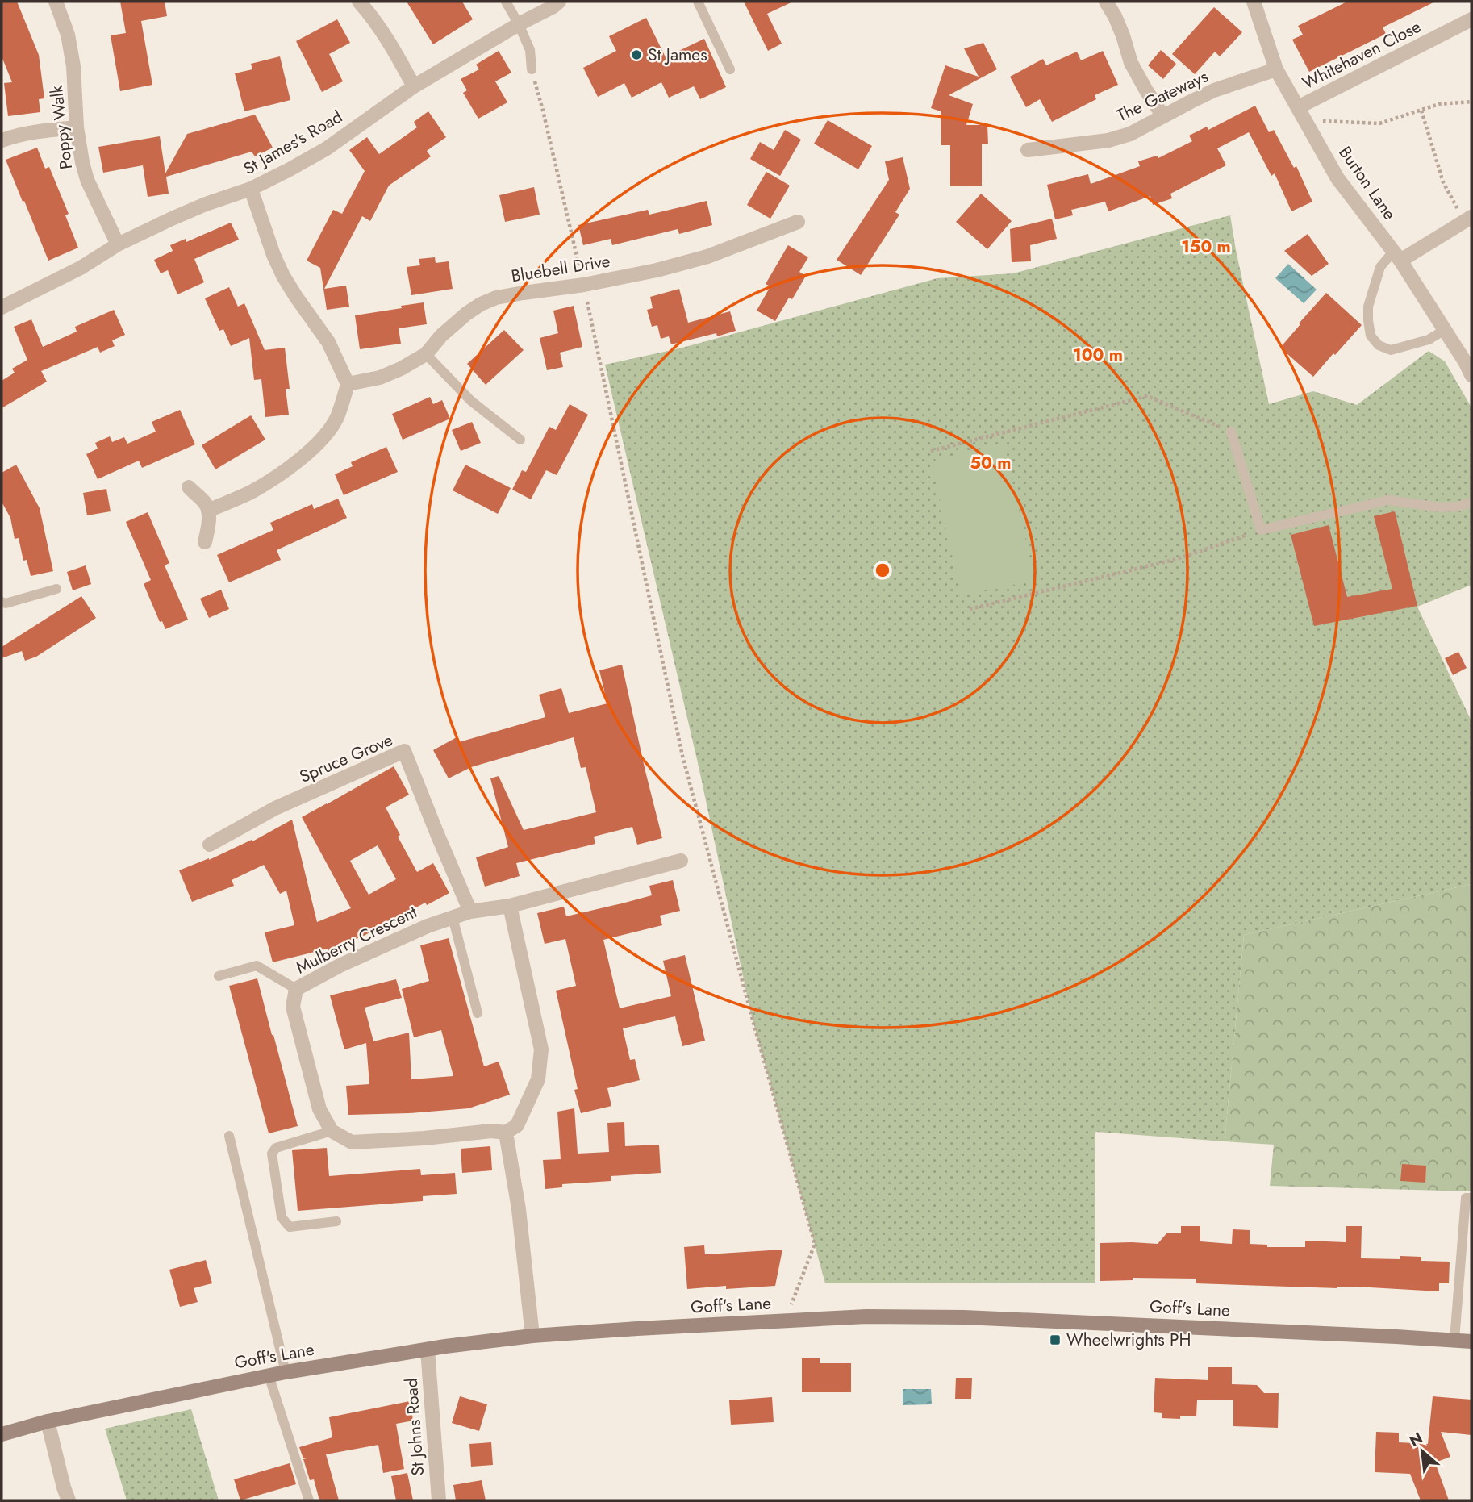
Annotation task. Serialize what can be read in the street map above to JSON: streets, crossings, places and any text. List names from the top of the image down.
{
  "streets": {
    "main road": ["Goff's Lane"],
    "street": [
      "Whitehaven Close",
      "The Gateways",
      "Poppy Walk",
      "St James's Road",
      "Burton Lane",
      "Bluebell Drive",
      "Spruce Grove",
      "Mulberry Crescent",
      "St Johns Road"
    ]
  },
  "crossings": [
    ["Whitehaven Close", "Burton Lane"],
    ["The Gateways", "Burton Lane"],
    ["Poppy Walk", "St James's Road"],
    ["Spruce Grove", "Mulberry Crescent"],
    ["Goff's Lane", "St Johns Road"]
  ],
  "places": {
    "other": ["St James"],
    "transit": ["Wheelwrights PH"]
  },
  "north": "top left",
  "rings": ["150 m", "100 m", "50 m"]
}
